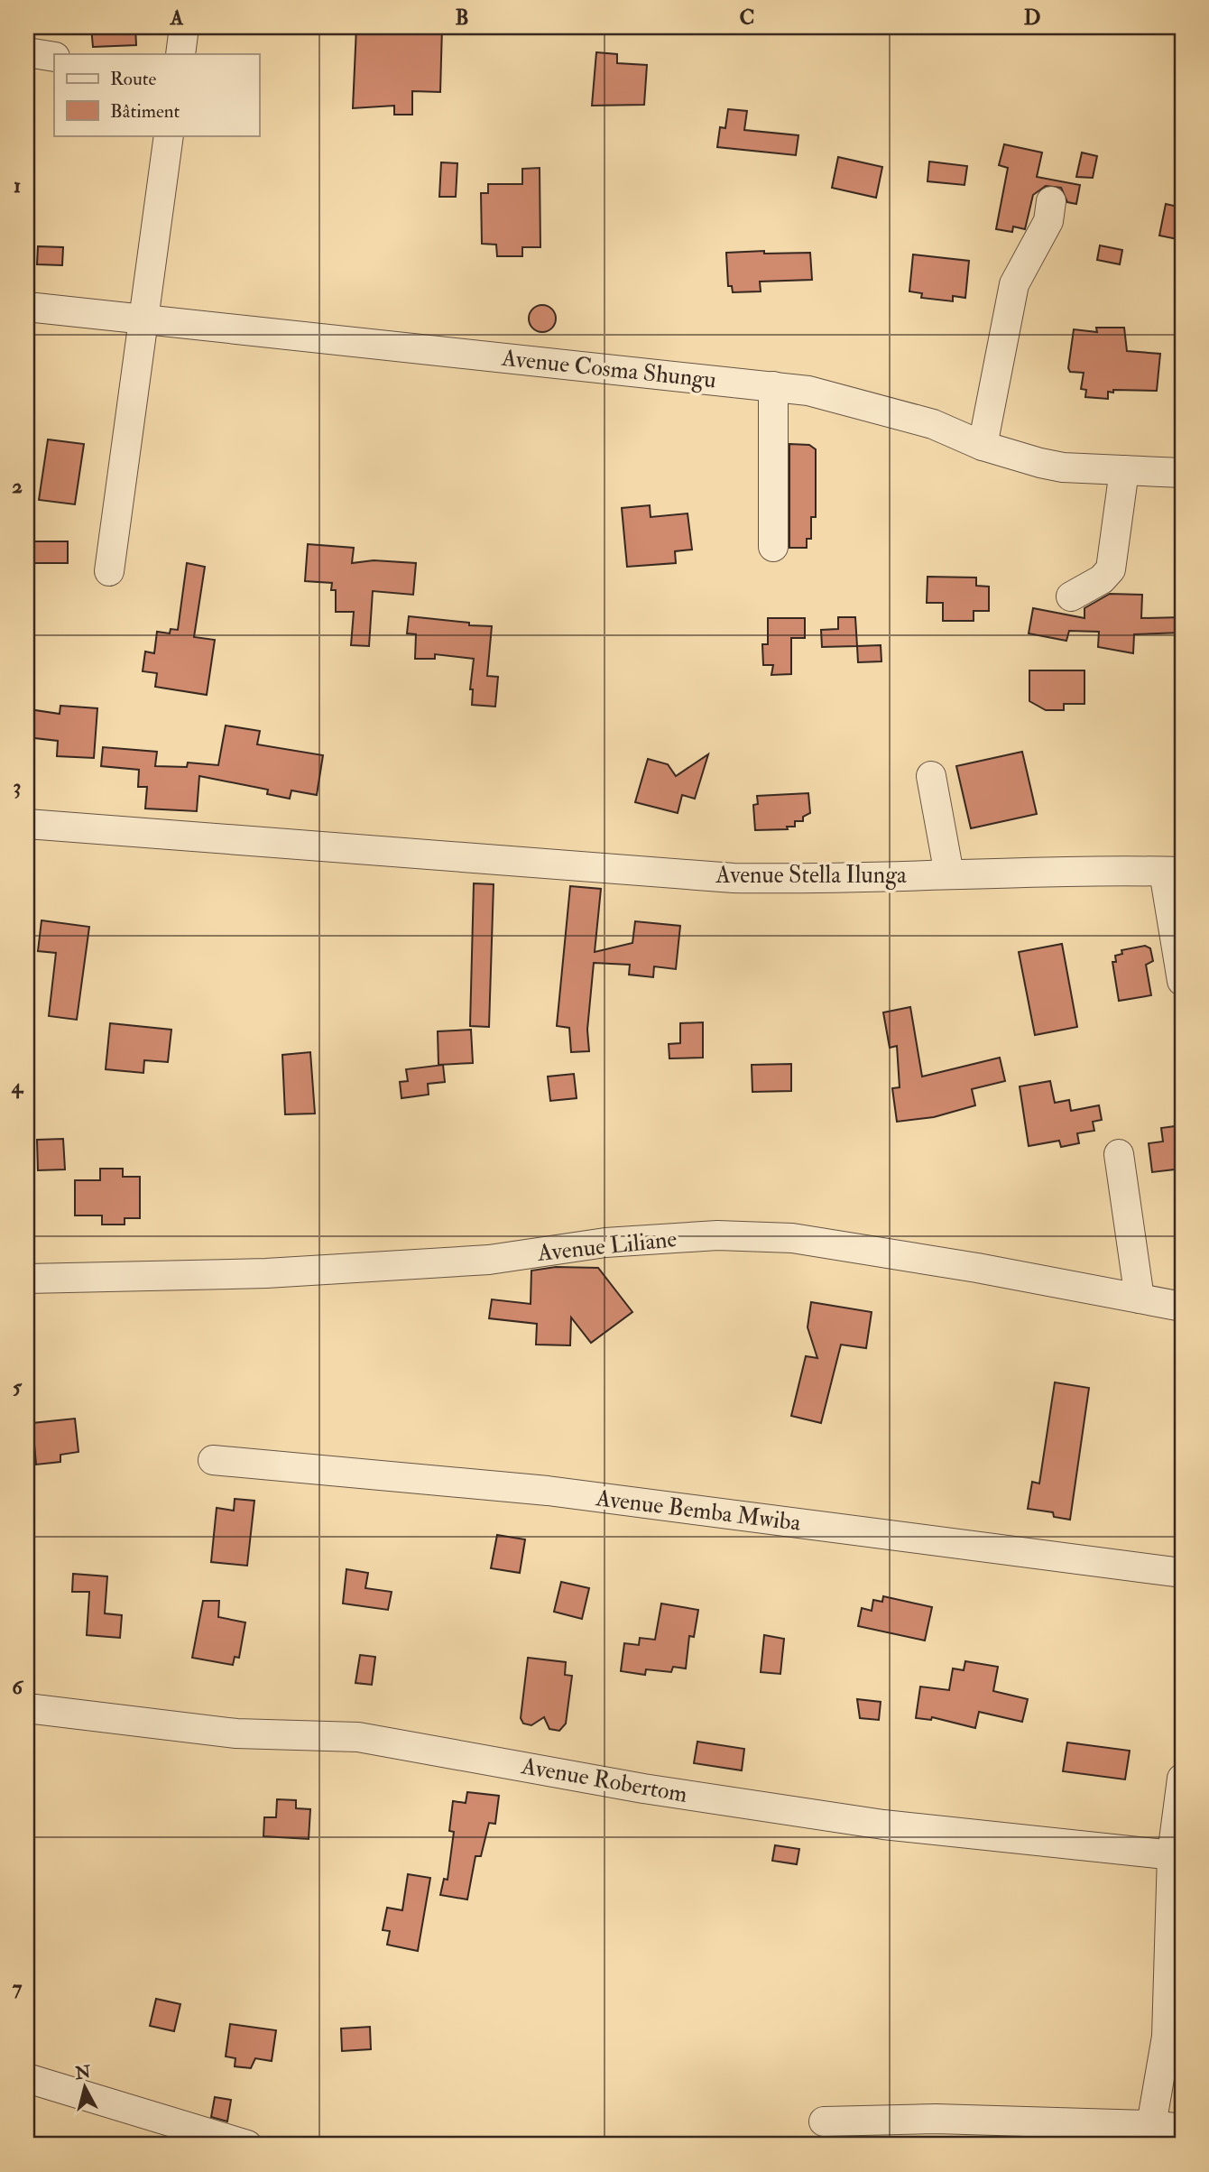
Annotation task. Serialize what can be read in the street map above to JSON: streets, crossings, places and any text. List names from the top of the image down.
{
  "streets": {
    "street": [
      "Avenue Cosma Shungu",
      "Avenue Stella Ilunga",
      "Avenue Liliane",
      "Avenue Bemba Mwiba",
      "Avenue Robertom"
    ]
  },
  "legend": ["Route", "Bâtiment"],
  "north": "top",
  "grid": {
    "columns": [
      "A",
      "B",
      "C",
      "D"
    ],
    "rows": [
      "1",
      "2",
      "3",
      "4",
      "5",
      "6",
      "7"
    ]
  }
}
